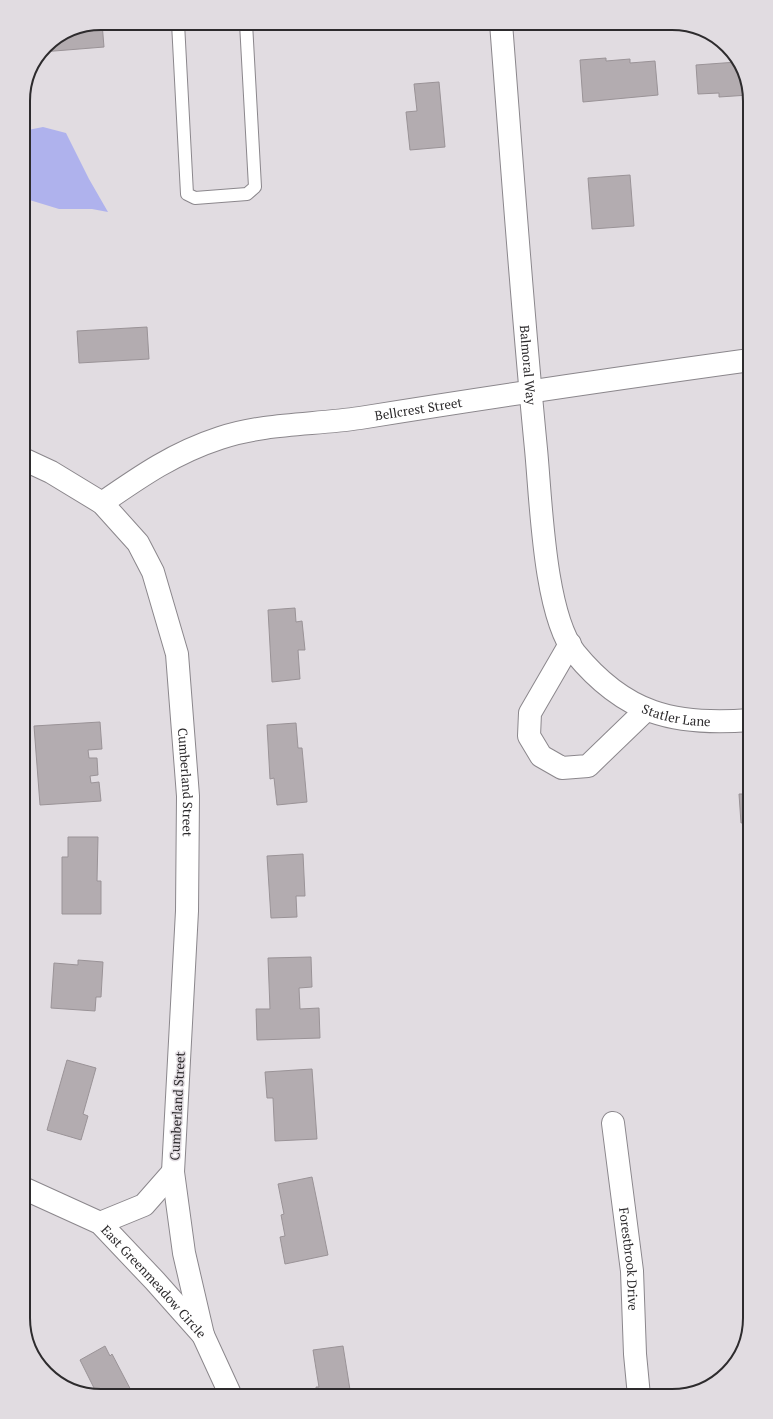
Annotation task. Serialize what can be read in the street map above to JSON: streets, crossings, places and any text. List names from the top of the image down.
{
  "streets": {
    "street": [
      "Balmoral Way",
      "Bellcrest Street",
      "Statler Lane",
      "Cumberland Street",
      "Forestbrook Drive",
      "East Greenmeadow Circle"
    ]
  },
  "crossings": [
    ["Balmoral Way", "Bellcrest Street"],
    ["Balmoral Way", "Statler Lane"],
    ["Bellcrest Street", "Cumberland Street"],
    ["Cumberland Street", "East Greenmeadow Circle"]
  ]
}
